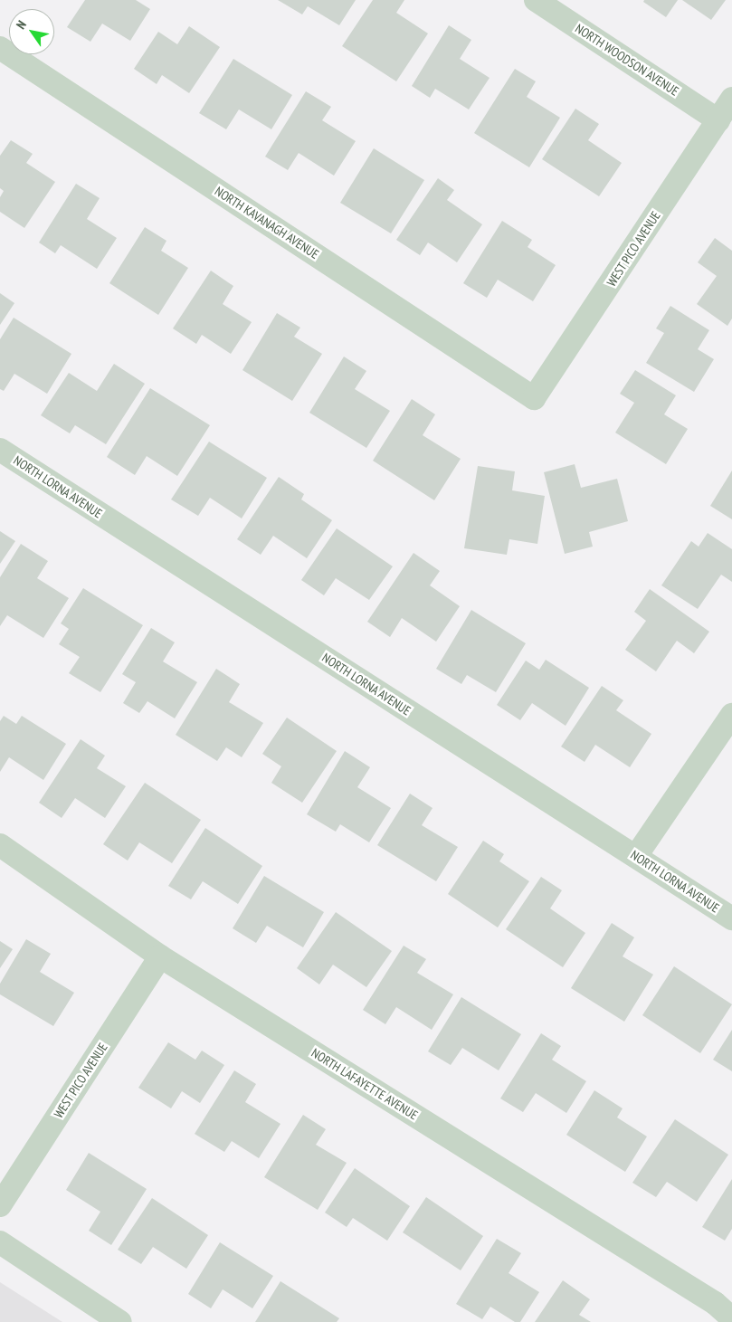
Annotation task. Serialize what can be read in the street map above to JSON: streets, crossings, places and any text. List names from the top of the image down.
{
  "streets": {
    "street": [
      "NORTH WOODSON AVENUE",
      "NORTH KAVANAGH AVENUE",
      "WEST PICO AVENUE",
      "NORTH LORNA AVENUE",
      "NORTH LAFAYETTE AVENUE"
    ]
  },
  "crossings": [
    ["NORTH WOODSON AVENUE", "WEST PICO AVENUE"],
    ["NORTH KAVANAGH AVENUE", "WEST PICO AVENUE"],
    ["WEST PICO AVENUE", "NORTH LAFAYETTE AVENUE"]
  ],
  "north": "top left"
}
